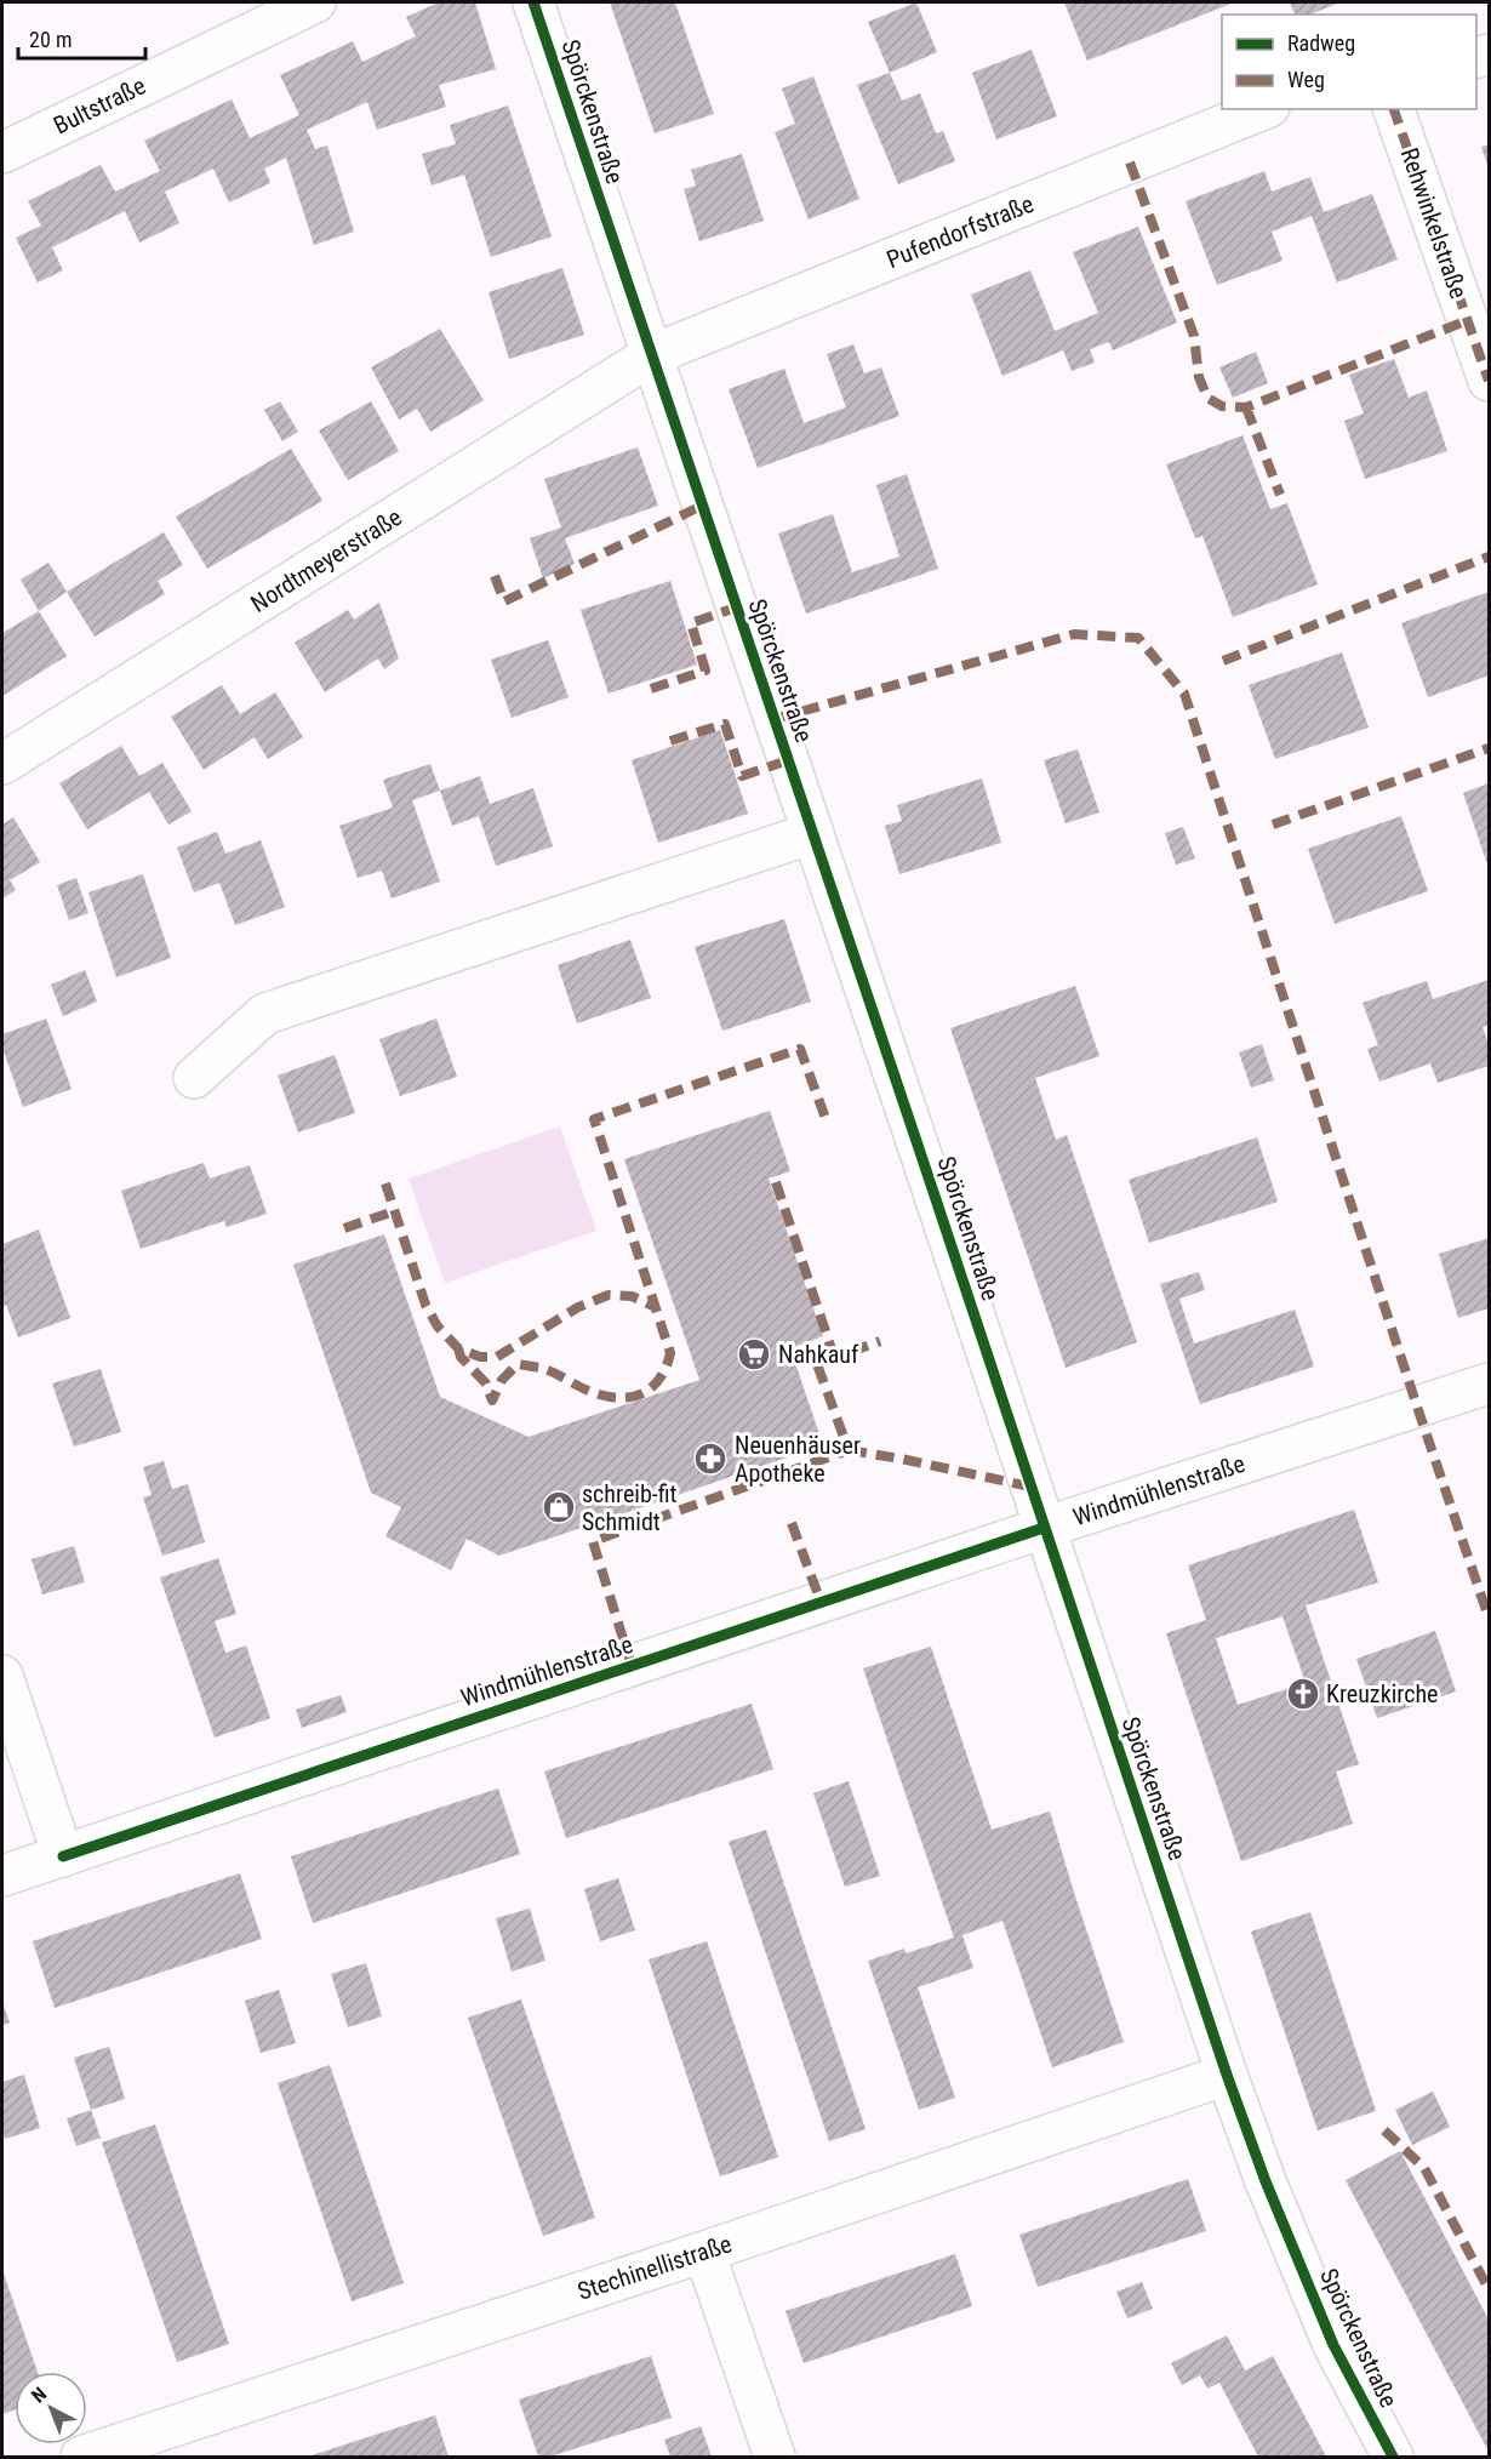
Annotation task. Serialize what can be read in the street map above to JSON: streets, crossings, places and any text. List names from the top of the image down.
{
  "streets": {
    "street": [
      "Bultstraße",
      "Spörckenstraße",
      "Rehwinkelstraße",
      "Pufendorfstraße",
      "Nordtmeyerstraße",
      "Windmühlenstraße",
      "Stechinellistraße"
    ]
  },
  "crossings": [
    ["Spörckenstraße", "Pufendorfstraße"],
    ["Spörckenstraße", "Nordtmeyerstraße"],
    ["Spörckenstraße", "Windmühlenstraße"],
    ["Spörckenstraße", "Stechinellistraße"],
    ["Pufendorfstraße", "Nordtmeyerstraße"]
  ],
  "places": {
    "supermarket": ["Nahkauf"],
    "pharmacy": ["Neuenhäuser Apotheke"],
    "shop": ["schreib-fit Schmidt"],
    "church": ["Kreuzkirche"]
  },
  "legend": ["Radweg", "Weg"],
  "scale_bar": "20 m",
  "north": "top left"
}
